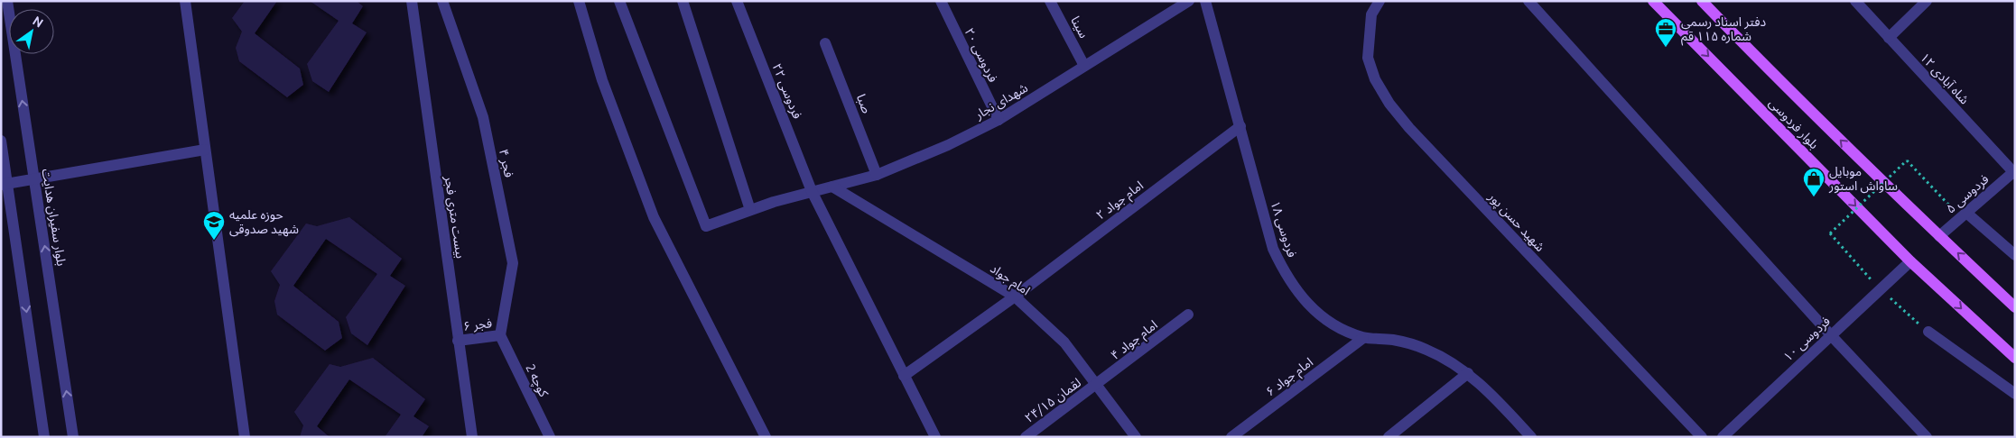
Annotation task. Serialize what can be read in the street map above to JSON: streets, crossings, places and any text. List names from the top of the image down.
{
  "streets": {
    "main road": ["بلوار فردوسی"],
    "street": [
      "سینا",
      "فردوسی ۲۰",
      "شاه آبادی ۱۲",
      "فردوسی ۲۲",
      "شهدای نجار",
      "صبا",
      "فجر ۴",
      "فردوسی ۵",
      "امام جواد ۲",
      "بلوار سفیران هدایت",
      "بیست متری فجر",
      "شهید حسن پور",
      "فردوسی ۱۸",
      "امام جواد",
      "فجر ۶",
      "فردوسی ۱۰",
      "امام جواد ۴",
      "امام جواد ۶",
      "کوچه 2",
      "لقمان ۲۴/۱۵"
    ]
  },
  "crossings": [
    ["سینا", "شهدای نجار"],
    ["فردوسی ۲۰", "شهدای نجار"],
    ["شاه آبادی ۱۲", "فردوسی ۵"],
    ["فردوسی ۲۲", "شهدای نجار"],
    ["فردوسی ۲۲", "امام جواد ۲"],
    ["شهدای نجار", "صبا"],
    ["شهدای نجار", "امام جواد"],
    ["بلوار فردوسی", "فردوسی ۵"],
    ["بلوار فردوسی", "فردوسی ۱۰"],
    ["فجر ۴", "فجر ۶"],
    ["فجر ۴", "کوچه 2"],
    ["امام جواد ۲", "فردوسی ۱۸"],
    ["امام جواد ۲", "امام جواد"],
    ["بیست متری فجر", "فجر ۶"],
    ["فردوسی ۱۸", "امام جواد ۶"],
    ["امام جواد", "امام جواد ۴"],
    ["امام جواد", "لقمان ۲۴/۱۵"],
    ["فجر ۶", "کوچه 2"],
    ["امام جواد ۴", "لقمان ۲۴/۱۵"]
  ],
  "places": {
    "office": ["دفتر اسناد رسمی شماره ۱۱۵ قم"],
    "shop": ["موبایل ساواش استور"],
    "school or university": ["حوزه علمیه شهید صدوقی"]
  },
  "north": "top right"
}
